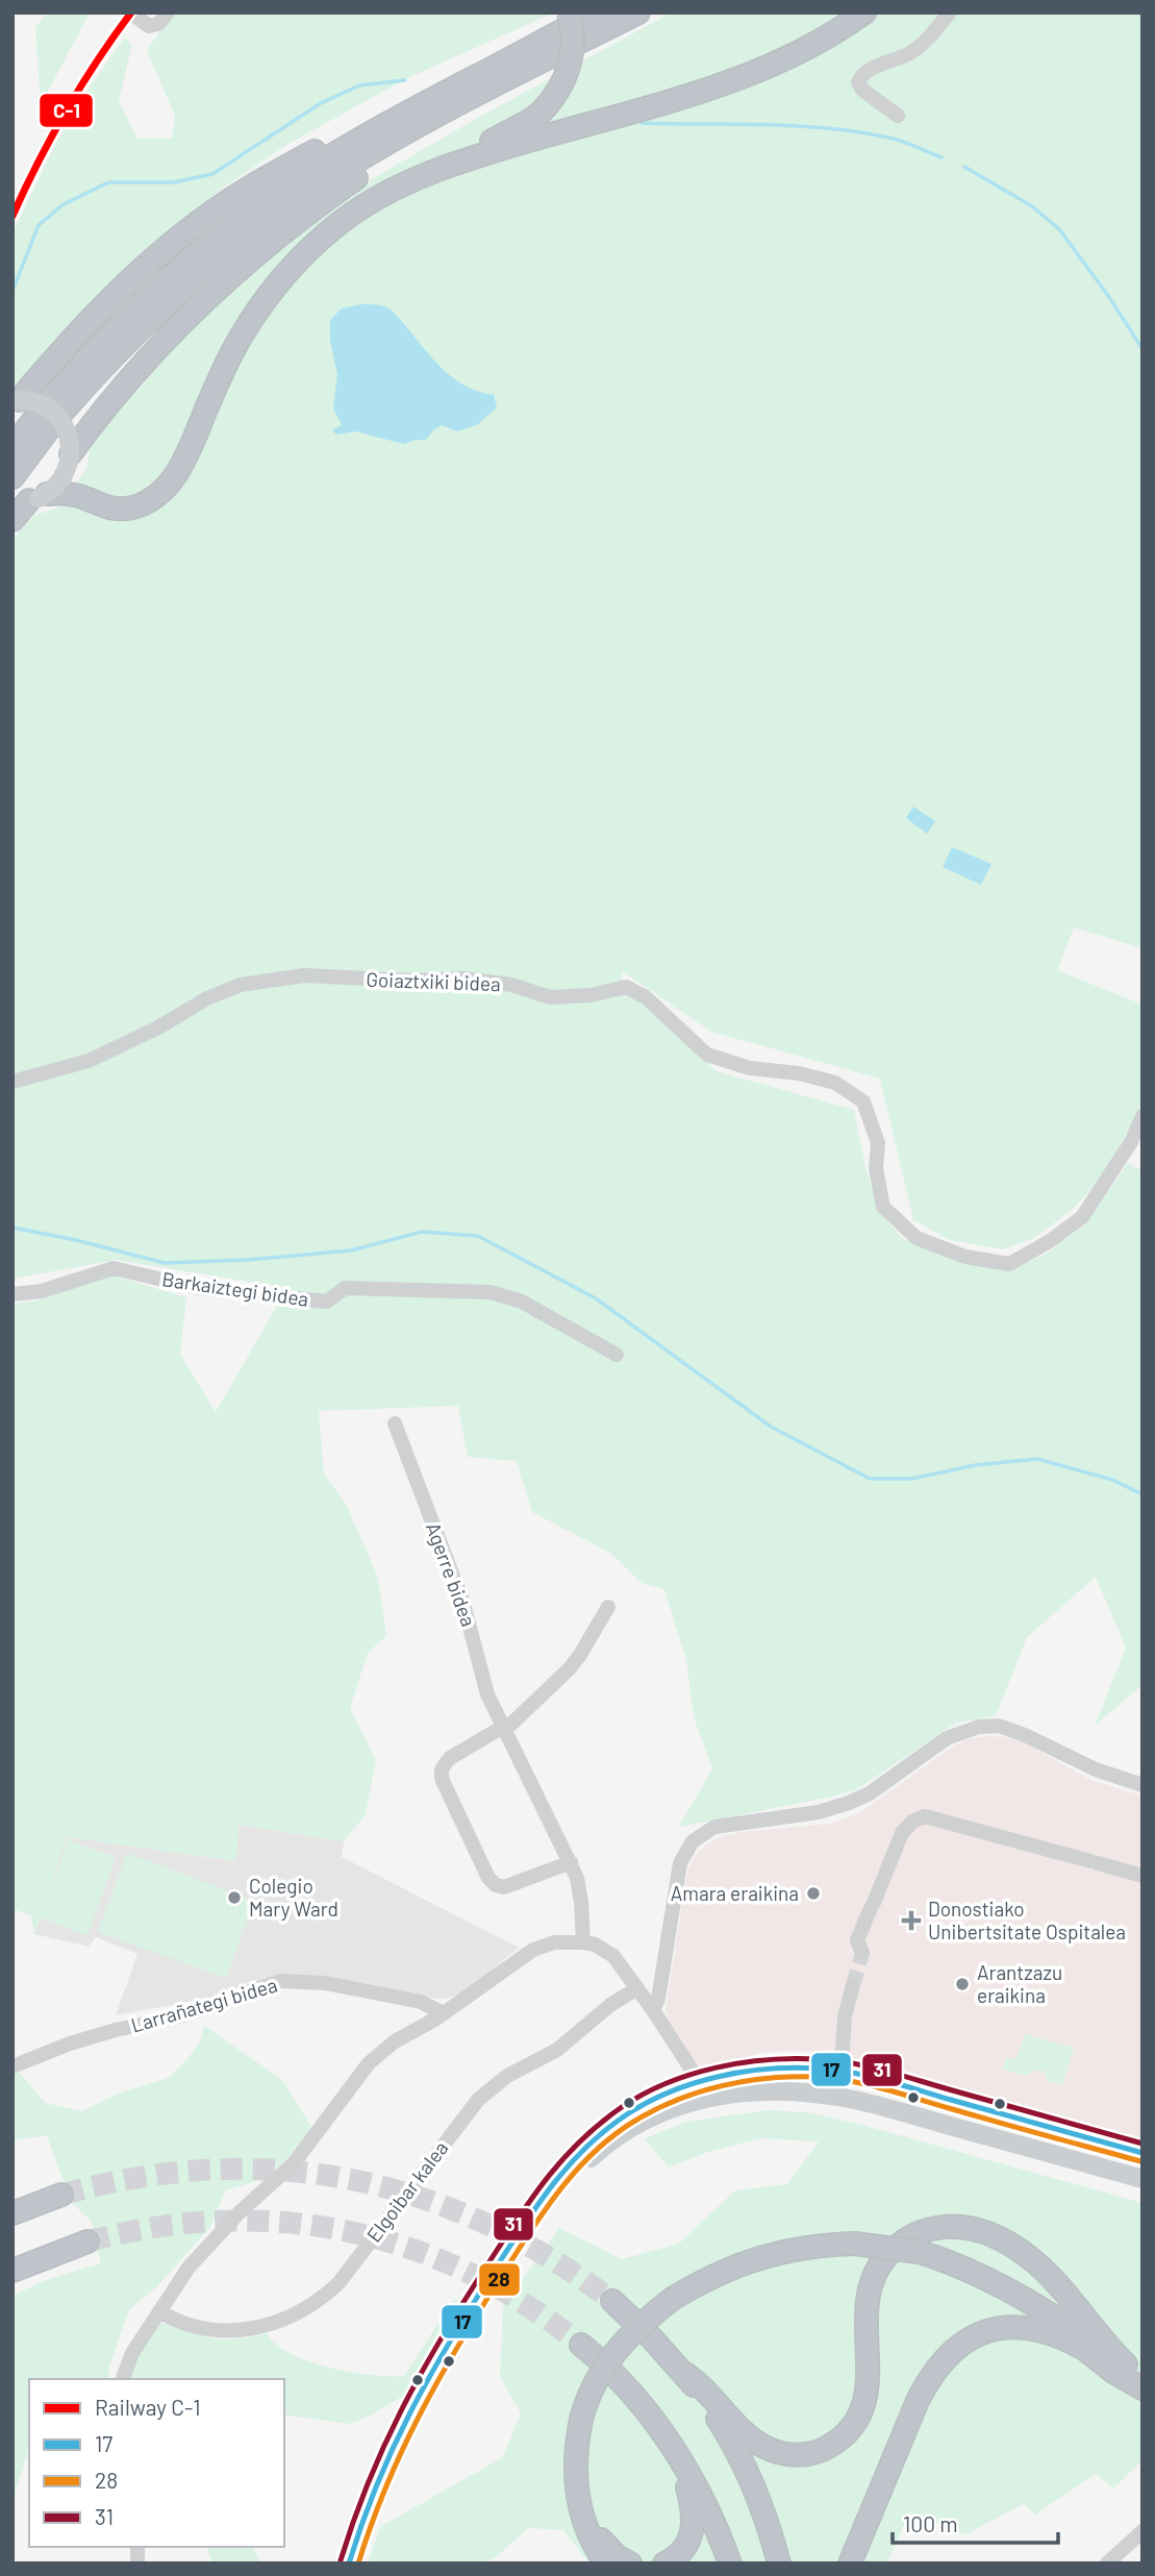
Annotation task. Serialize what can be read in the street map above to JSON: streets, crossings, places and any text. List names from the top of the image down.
{
  "streets": {
    "street": [
      "Goiaztxiki bidea",
      "Barkaiztegi bidea",
      "Agerre bidea",
      "Larrañategi bidea",
      "Elgoibar kalea"
    ]
  },
  "places": {
    "other": ["Amara eraikina", "Colegio Mary Ward", "Arantzazu eraikina"],
    "health": ["Donostiako Unibertsitate Ospitalea"]
  },
  "lines": [
    "rail line C-1",
    "transit line 31",
    "transit line 17",
    "transit line 28"
  ],
  "legend": [
    "Railway C-1",
    "17",
    "28",
    "31"
  ],
  "scale_bar": "100 m"
}
